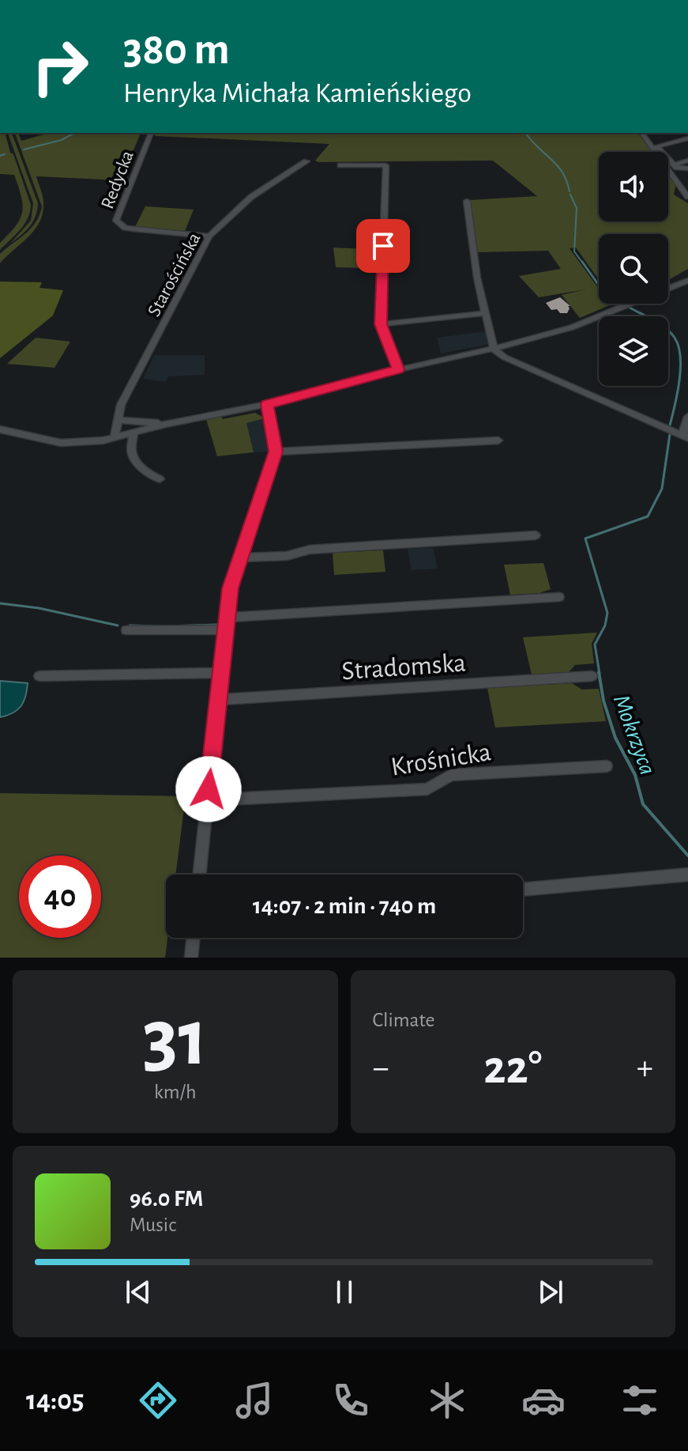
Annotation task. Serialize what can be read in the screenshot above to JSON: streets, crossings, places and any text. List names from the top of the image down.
{
  "streets": {
    "street": [
      "Redycka",
      "Starościńska",
      "Stradomska",
      "Krośnicka"
    ]
  },
  "crossings": [
    ["Redycka", "Starościńska"]
  ],
  "water": ["Mokrzyca"],
  "page": {
    "turn": ["380 m", "Henryka Michała Kamieńskiego"],
    "limit": "40",
    "trip": "14:07 · 2 min · 740 m",
    "tile": [
      ["31", "km/h"],
      "Climate"
    ],
    "heat": ["−", "22°", "+"],
    "song": ["96.0 FM", "Music"],
    "tabs": "14:05"
  }
}
